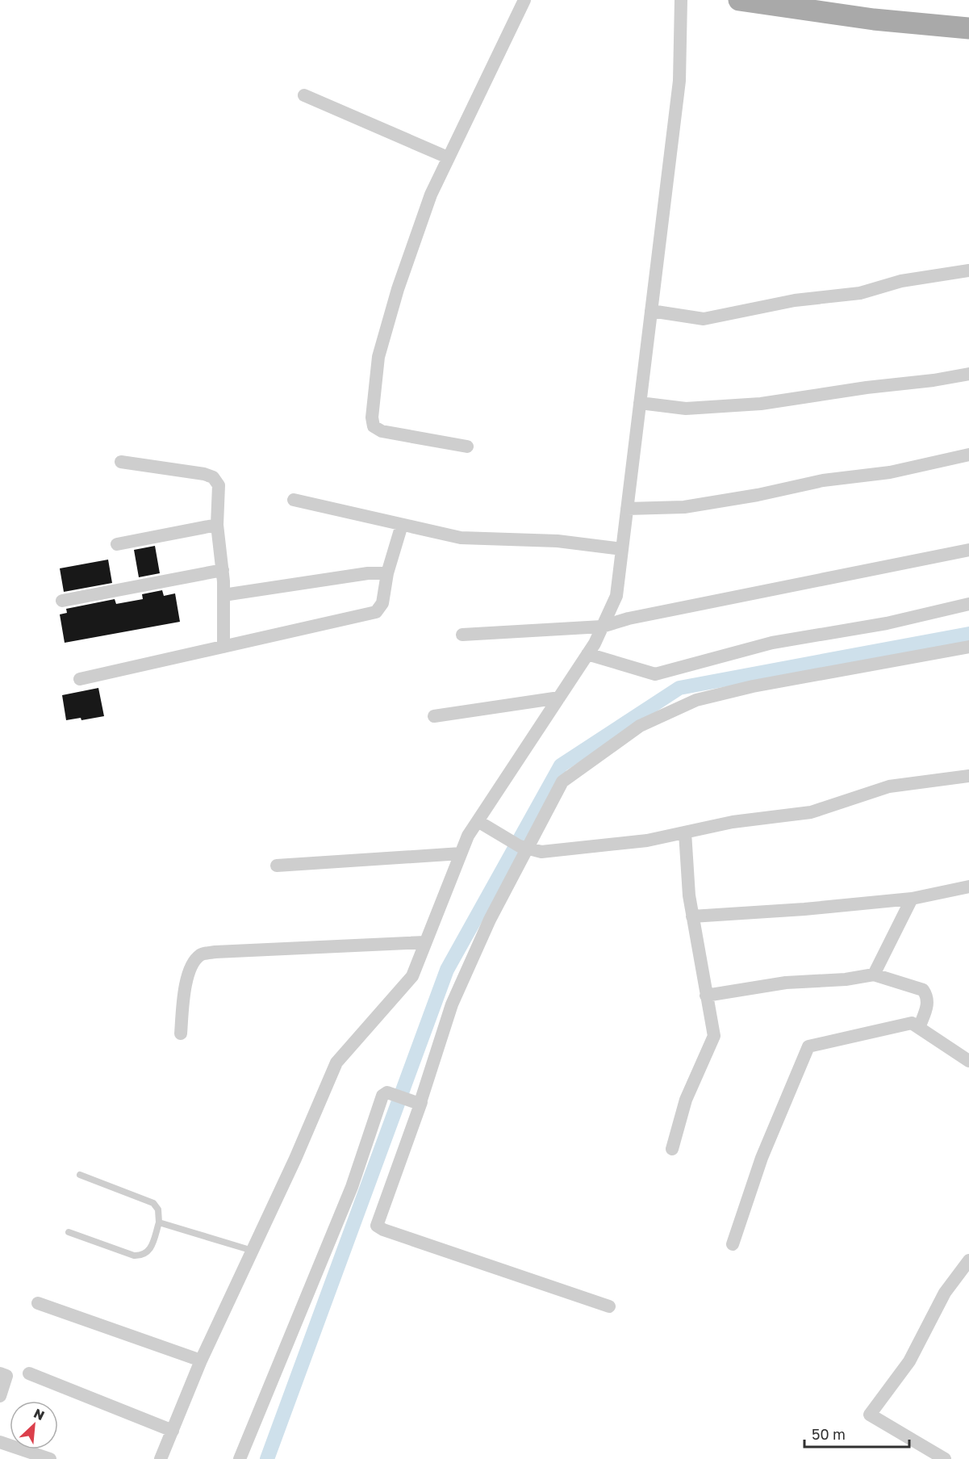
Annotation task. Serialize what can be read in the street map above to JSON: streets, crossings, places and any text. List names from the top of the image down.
{
  "scale_bar": "50 m",
  "north": "top right"
}
